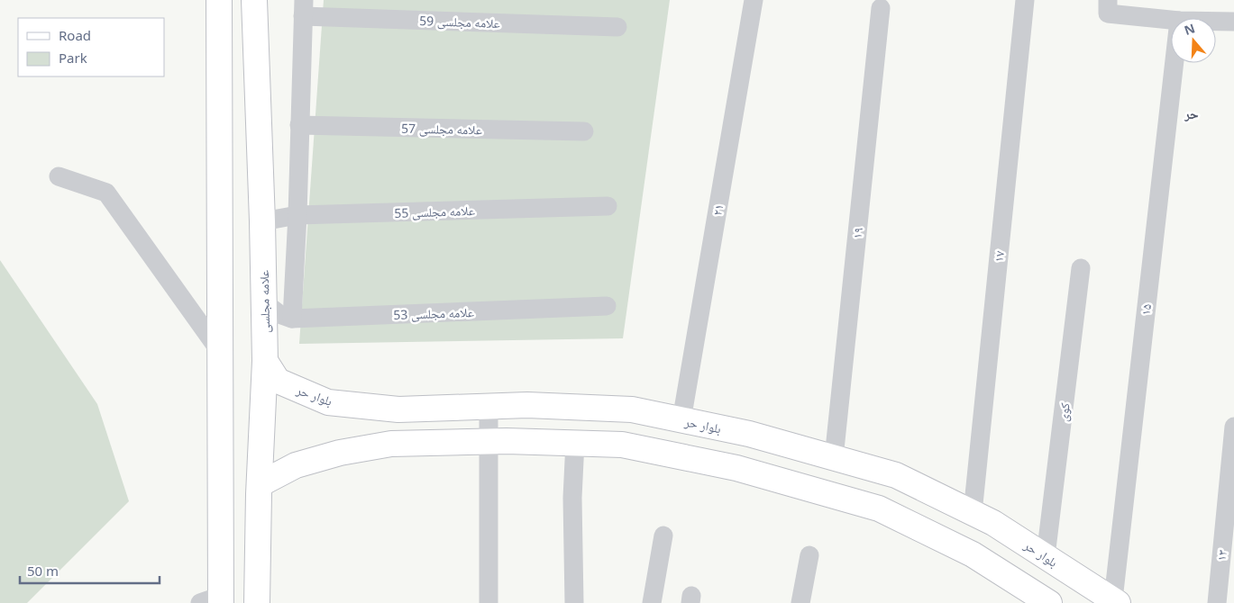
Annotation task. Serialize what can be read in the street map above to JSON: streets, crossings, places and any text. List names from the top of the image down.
{
  "streets": {
    "main road": ["علامه مجلسی", "بلوار حر"],
    "street": [
      "علامه مجلسی 59",
      "علامه مجلسی 57",
      "۲۱",
      "علامه مجلسی 55",
      "۱۹",
      "۱۷",
      "۱۵",
      "علامه مجلسی 53",
      "کوی",
      "۱۳"
    ]
  },
  "crossings": [
    ["۲۱", "بلوار حر"],
    ["علامه مجلسی 55", "علامه مجلسی"],
    ["۱۹", "بلوار حر"],
    ["۱۷", "بلوار حر"],
    ["علامه مجلسی", "علامه مجلسی 53"],
    ["علامه مجلسی", "بلوار حر"],
    ["۱۵", "بلوار حر"],
    ["بلوار حر", "کوی"]
  ],
  "districts": ["حر"],
  "legend": ["Road", "Park"],
  "scale_bar": "50 m",
  "north": "top"
}
